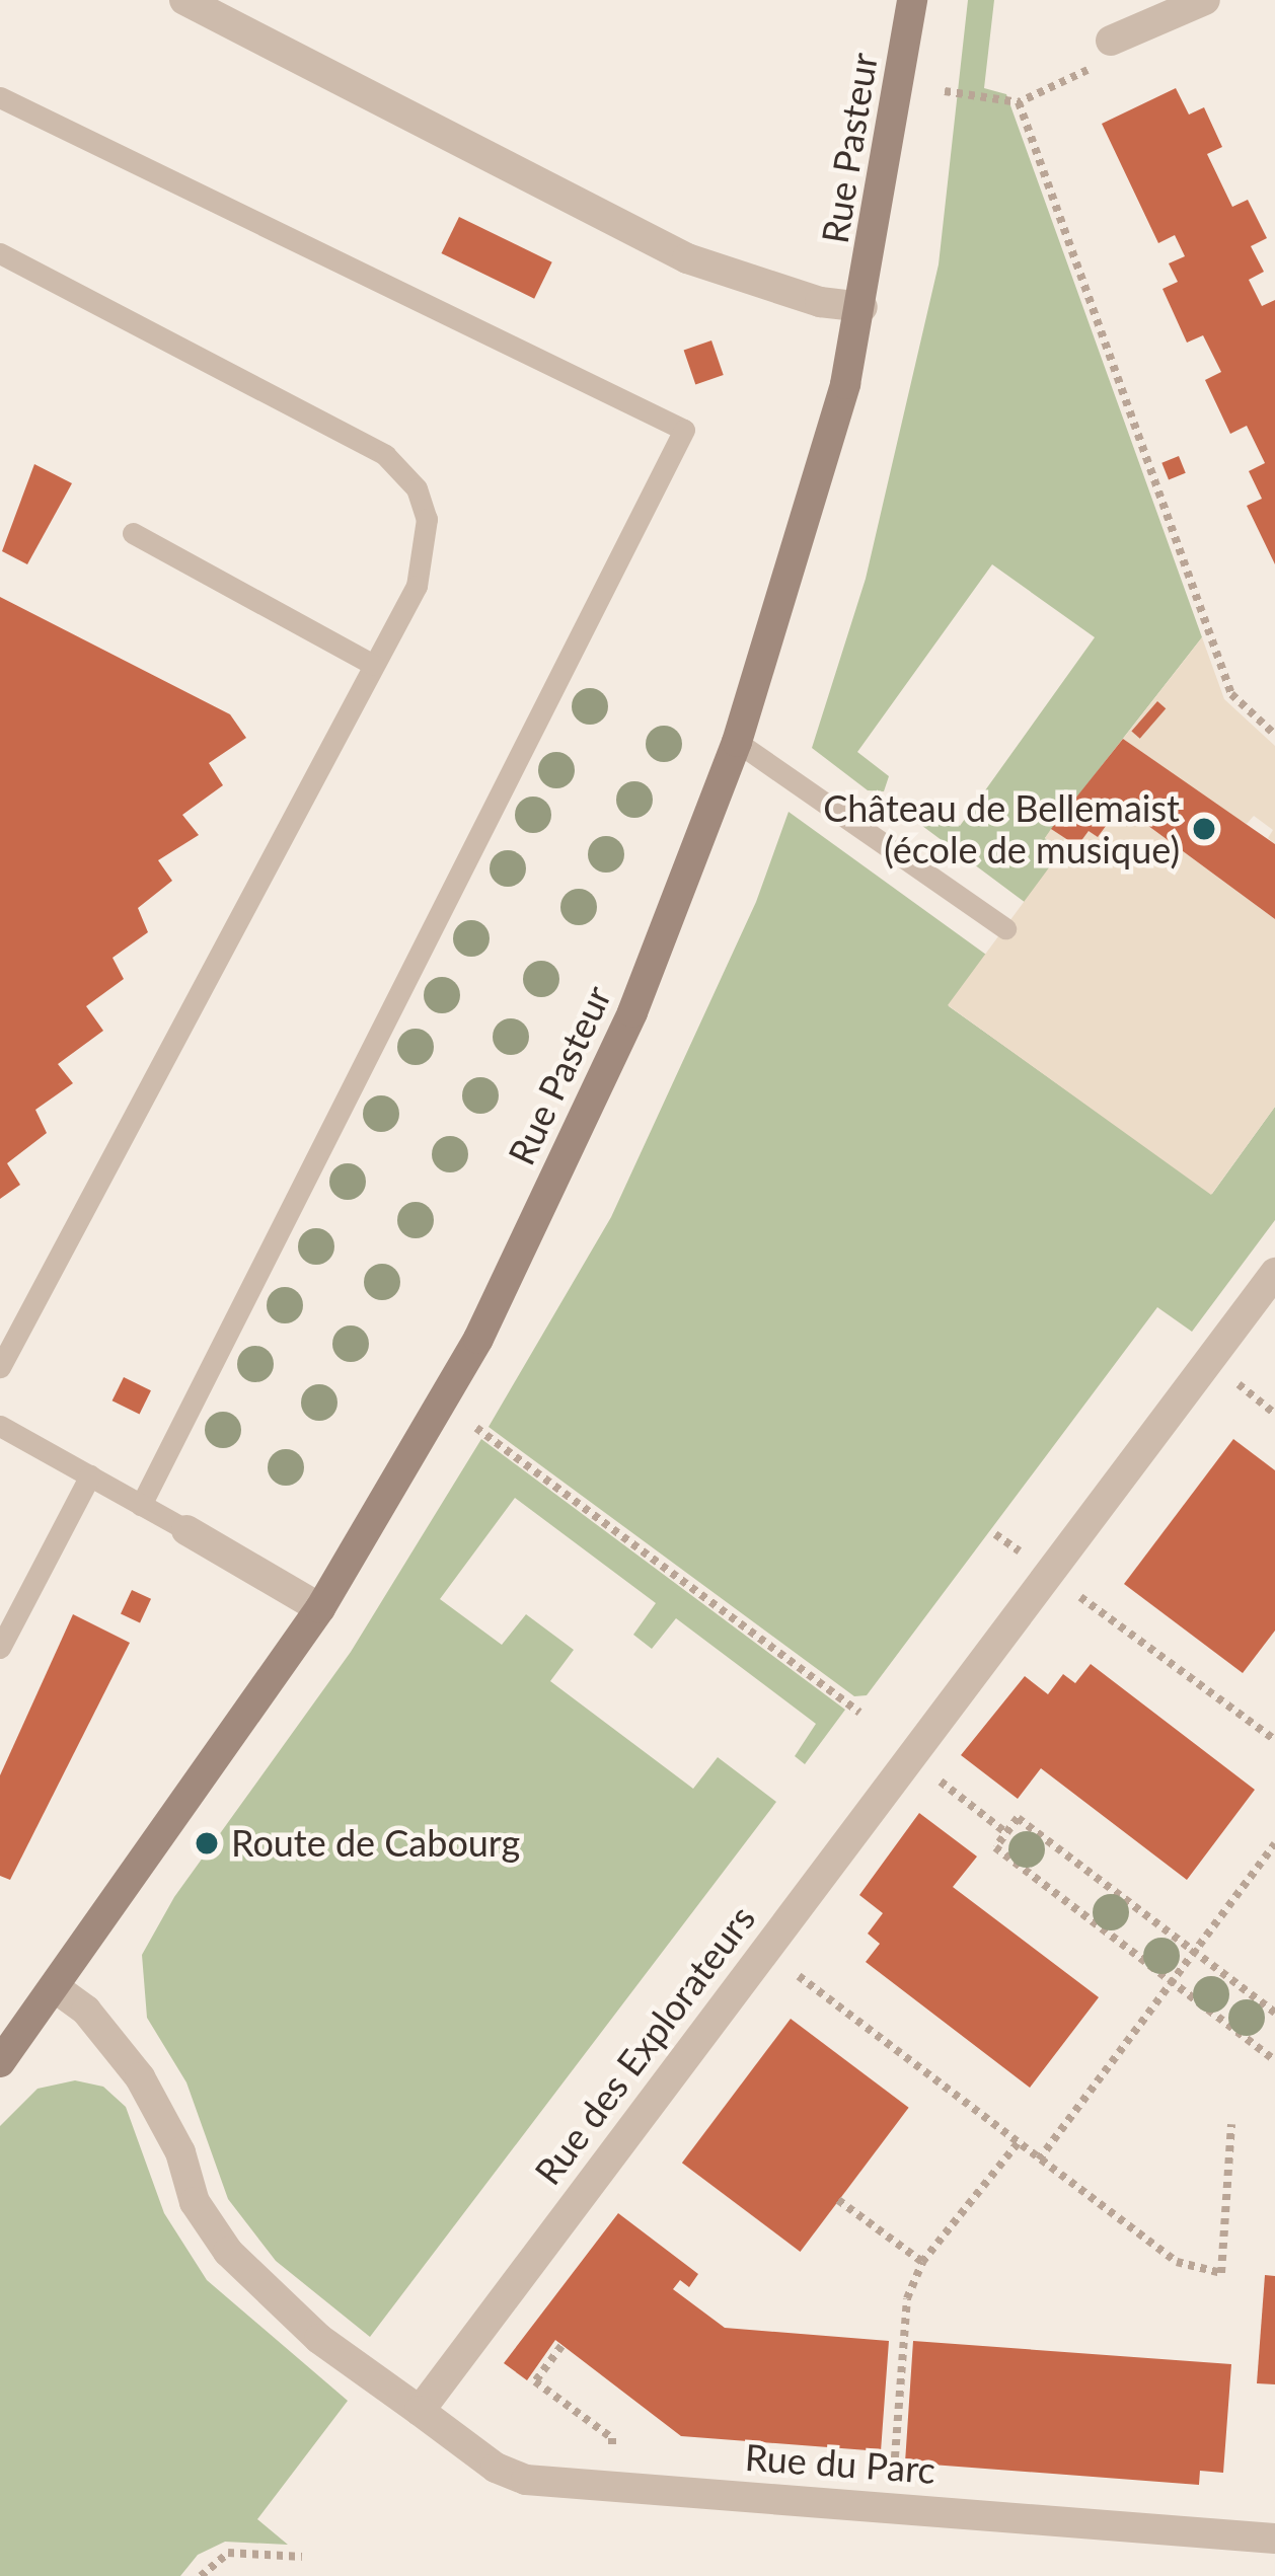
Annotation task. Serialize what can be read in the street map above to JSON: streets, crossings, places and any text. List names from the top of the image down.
{
  "streets": {
    "main road": ["Rue Pasteur"],
    "street": ["Rue des Explorateurs", "Rue du Parc"]
  },
  "crossings": [
    ["Rue des Explorateurs", "Rue du Parc"]
  ],
  "places": ["Château de Bellemaist (école de musique)", "Route de Cabourg"]
}
